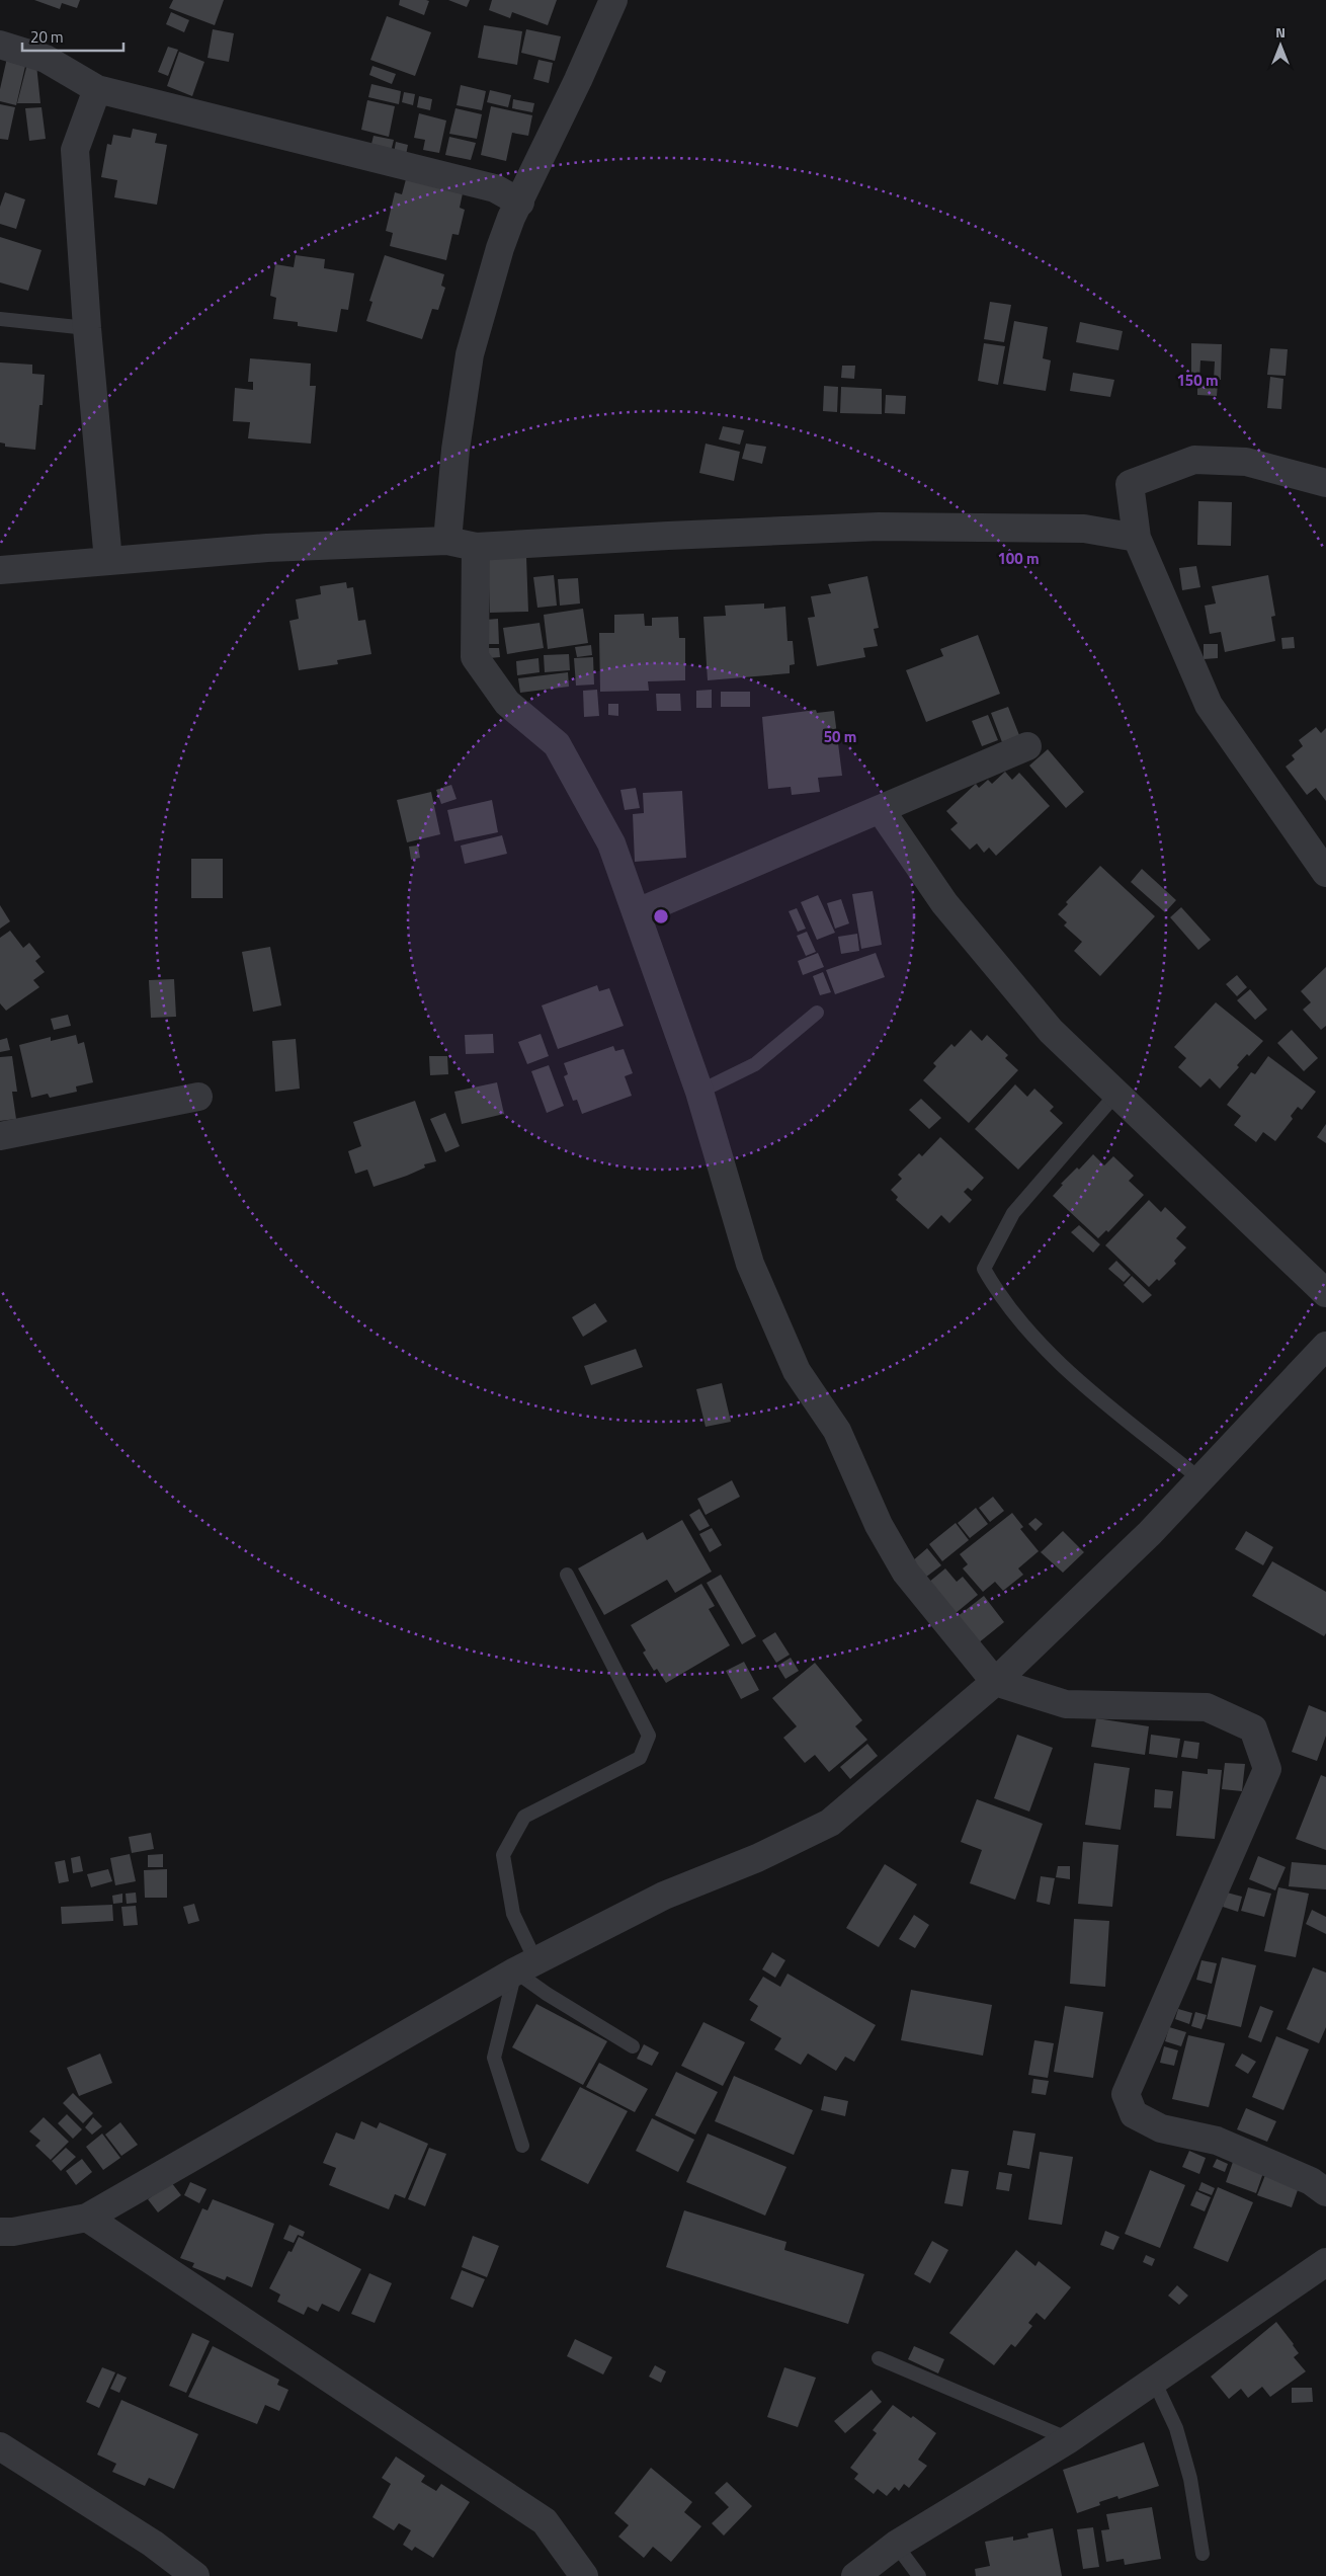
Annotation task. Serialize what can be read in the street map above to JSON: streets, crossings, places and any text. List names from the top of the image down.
{
  "scale_bar": "20 m",
  "north": "top",
  "rings": ["150 m", "100 m", "50 m"]
}
